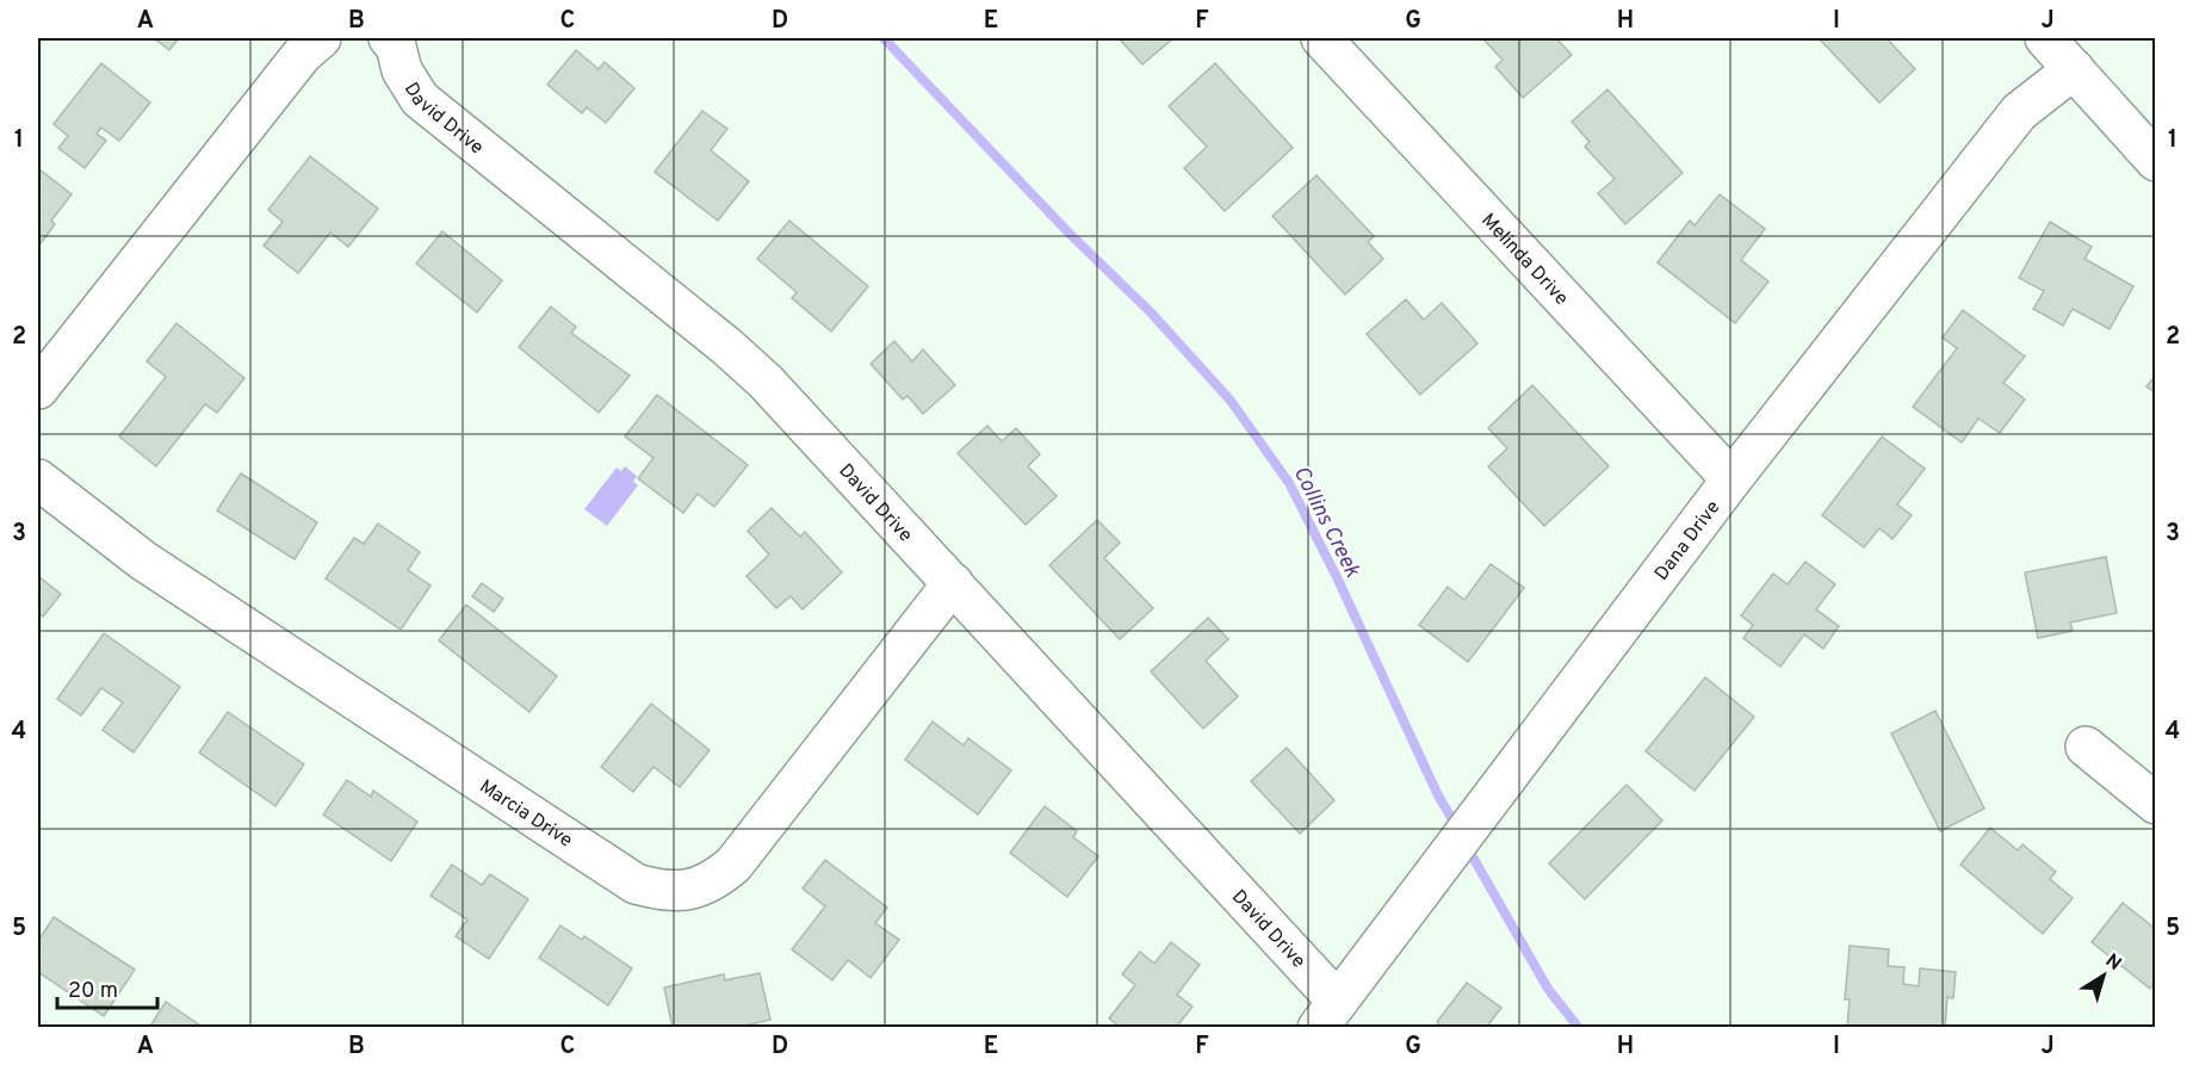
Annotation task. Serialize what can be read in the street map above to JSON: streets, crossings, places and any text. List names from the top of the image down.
{
  "streets": {
    "street": [
      "David Drive",
      "Melinda Drive",
      "Dana Drive",
      "Marcia Drive"
    ]
  },
  "crossings": [
    ["David Drive", "Dana Drive"],
    ["David Drive", "Marcia Drive"],
    ["Melinda Drive", "Dana Drive"]
  ],
  "water": ["Collins Creek"],
  "scale_bar": "20 m",
  "north": "top right",
  "grid": {
    "columns": [
      "A",
      "B",
      "C",
      "D",
      "E",
      "F",
      "G",
      "H",
      "I",
      "J"
    ],
    "rows": [
      "1",
      "2",
      "3",
      "4",
      "5"
    ]
  }
}
